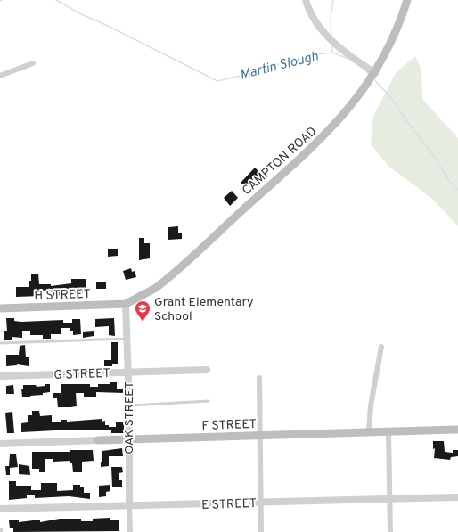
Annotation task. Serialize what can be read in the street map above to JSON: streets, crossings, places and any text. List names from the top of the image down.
{
  "streets": {
    "main road": ["CAMPTON ROAD", "H STREET", "F STREET"],
    "street": ["G STREET", "OAK STREET", "E STREET"]
  },
  "crossings": [
    ["CAMPTON ROAD", "H STREET"],
    ["CAMPTON ROAD", "OAK STREET"],
    ["H STREET", "OAK STREET"],
    ["G STREET", "OAK STREET"],
    ["OAK STREET", "F STREET"],
    ["OAK STREET", "E STREET"]
  ],
  "water": ["Martin Slough"],
  "places": {
    "school or university": ["Grant Elementary School"]
  }
}
